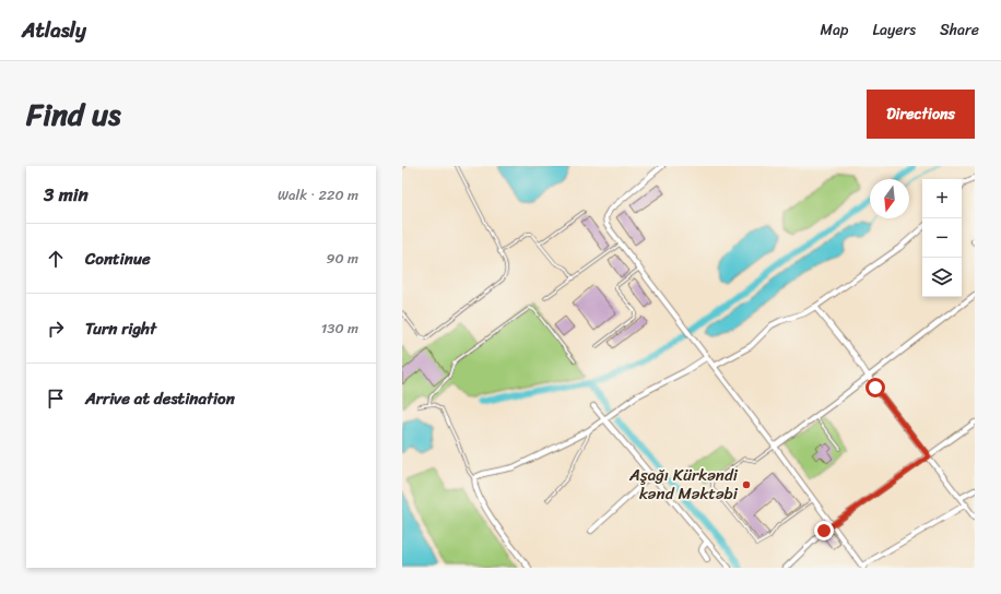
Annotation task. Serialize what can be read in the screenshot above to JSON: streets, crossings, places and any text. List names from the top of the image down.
{
  "places": ["Aşağı Kürkəndi kənd Məktəbi"],
  "north": "bottom",
  "page": {
    "header": "Atlasly",
    "nav": ["Map", "Layers", "Share"],
    "title": "Find us",
    "buttons": "Directions",
    "heading": ["3 min", "Walk · 220 m"],
    "map_buttons": ["+", "−"],
    "list": [
      ["Continue", "90 m"],
      ["Turn right", "130 m"],
      "Arrive at destination"
    ]
  }
}
